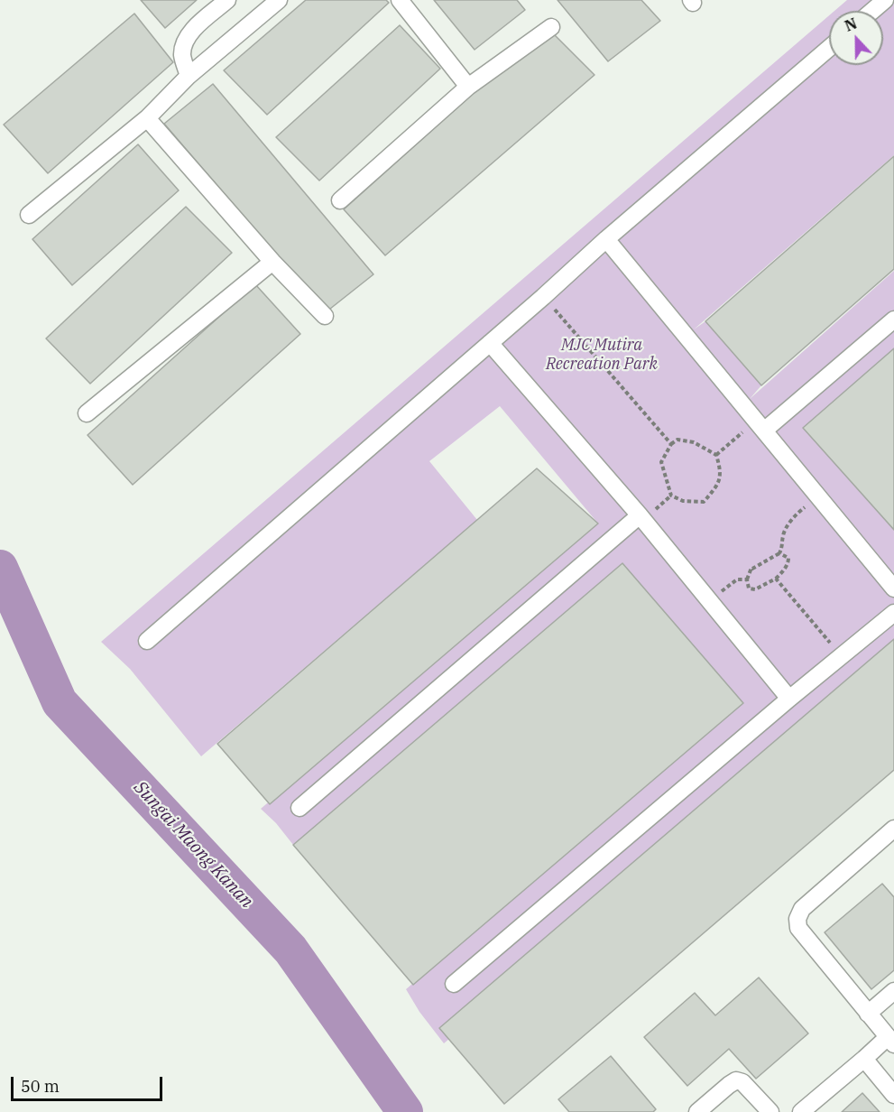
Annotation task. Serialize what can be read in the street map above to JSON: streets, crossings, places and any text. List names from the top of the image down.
{
  "water": ["Sungai Maong Kanan"],
  "parks": ["MJC Mutira Recreation Park"],
  "scale_bar": "50 m",
  "north": "top"
}
